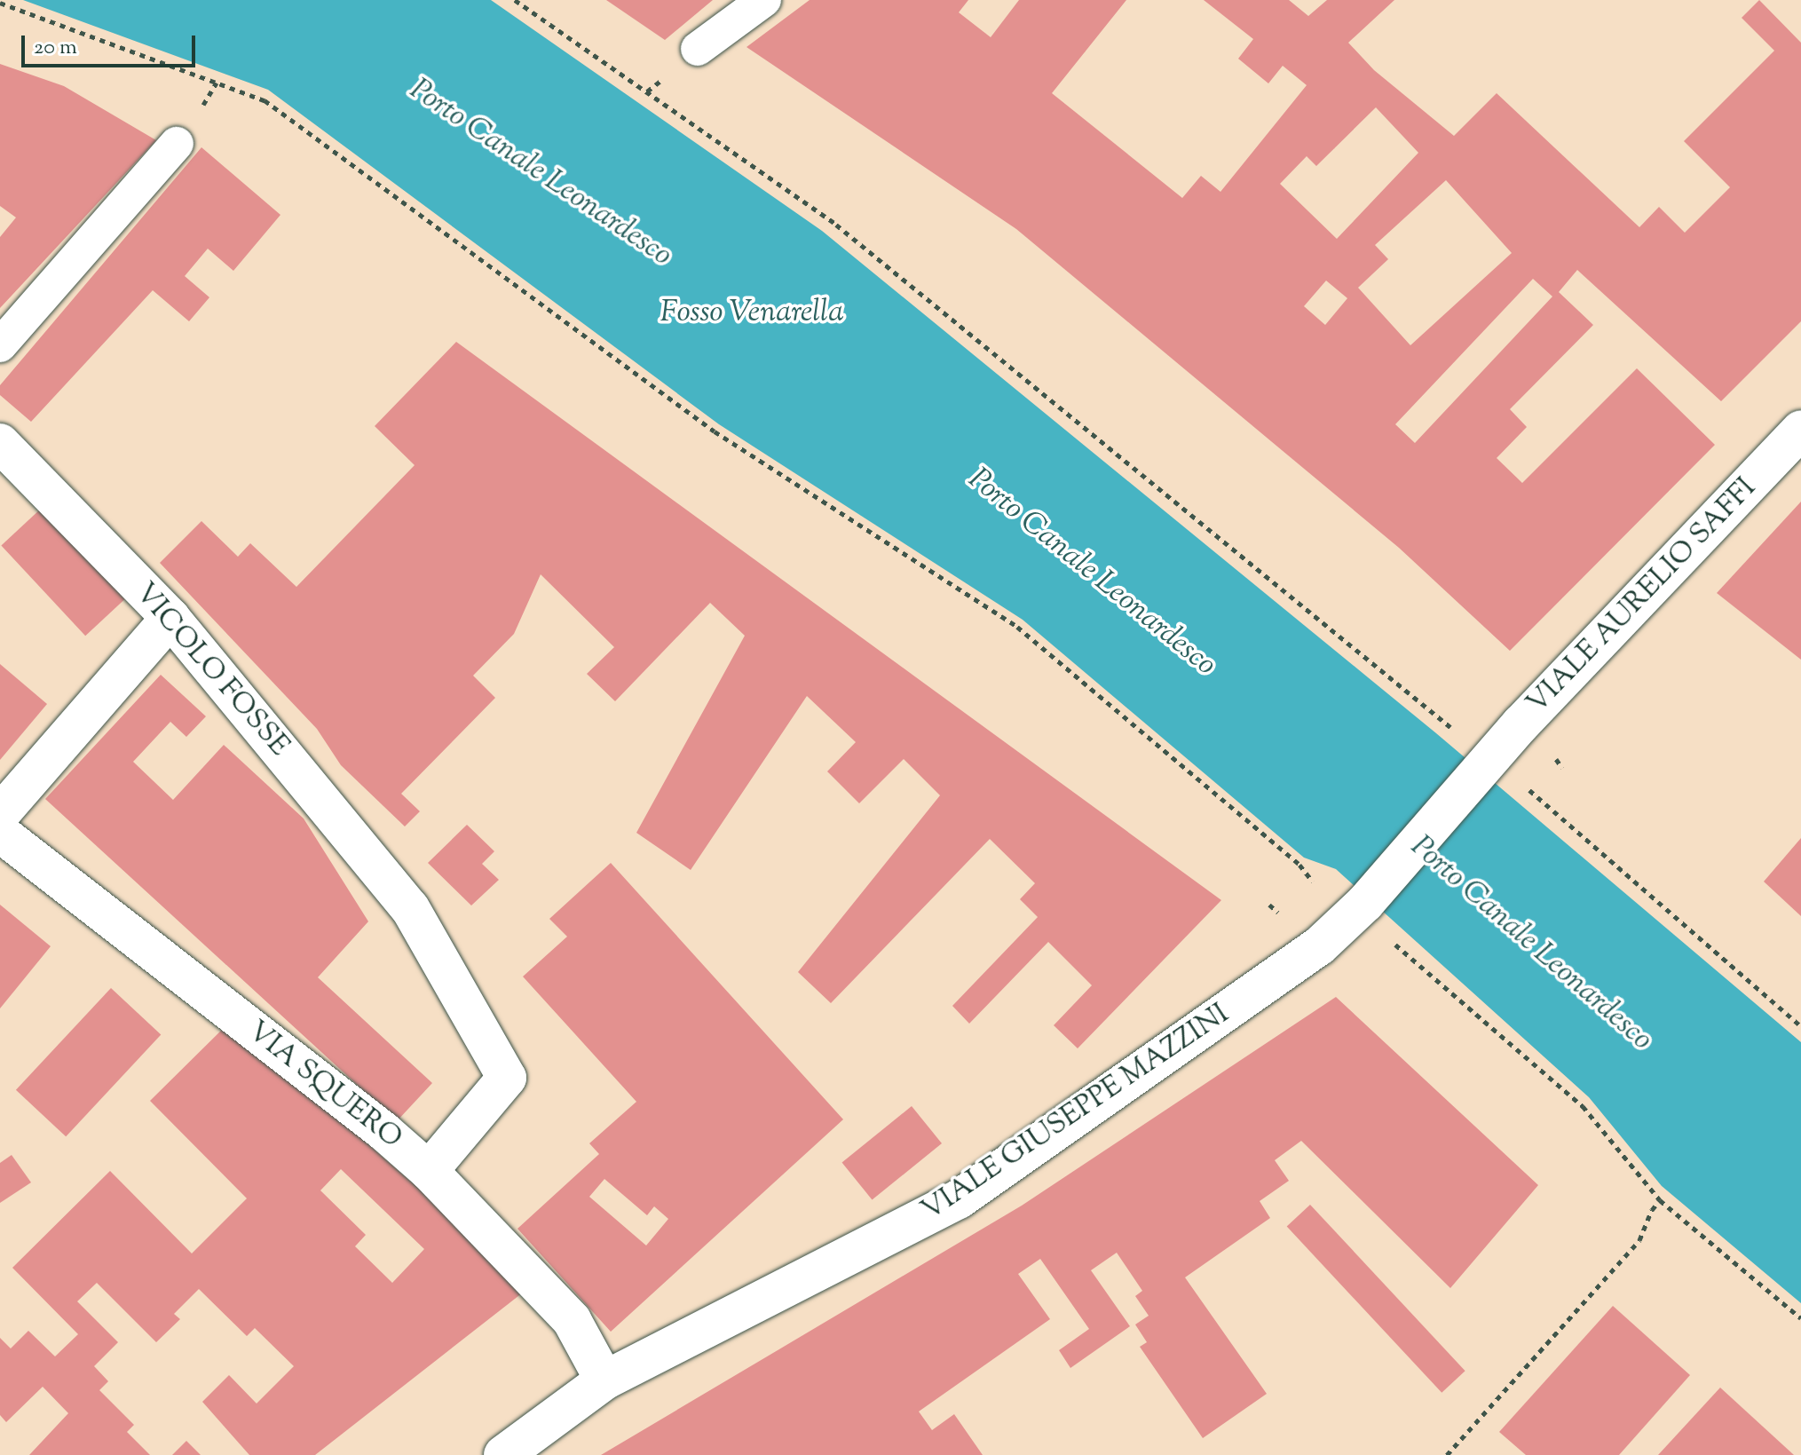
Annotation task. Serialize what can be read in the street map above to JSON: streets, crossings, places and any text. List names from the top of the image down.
{
  "streets": {
    "street": [
      "VIALE AURELIO SAFFI",
      "VICOLO FOSSE",
      "VIA SQUERO",
      "VIALE GIUSEPPE MAZZINI"
    ]
  },
  "crossings": [
    ["VIALE AURELIO SAFFI", "VIALE GIUSEPPE MAZZINI"],
    ["VICOLO FOSSE", "VIA SQUERO"],
    ["VIA SQUERO", "VIALE GIUSEPPE MAZZINI"]
  ],
  "water": ["Porto Canale Leonardesco", "Fosso Venarella"],
  "scale_bar": "20 m"
}
